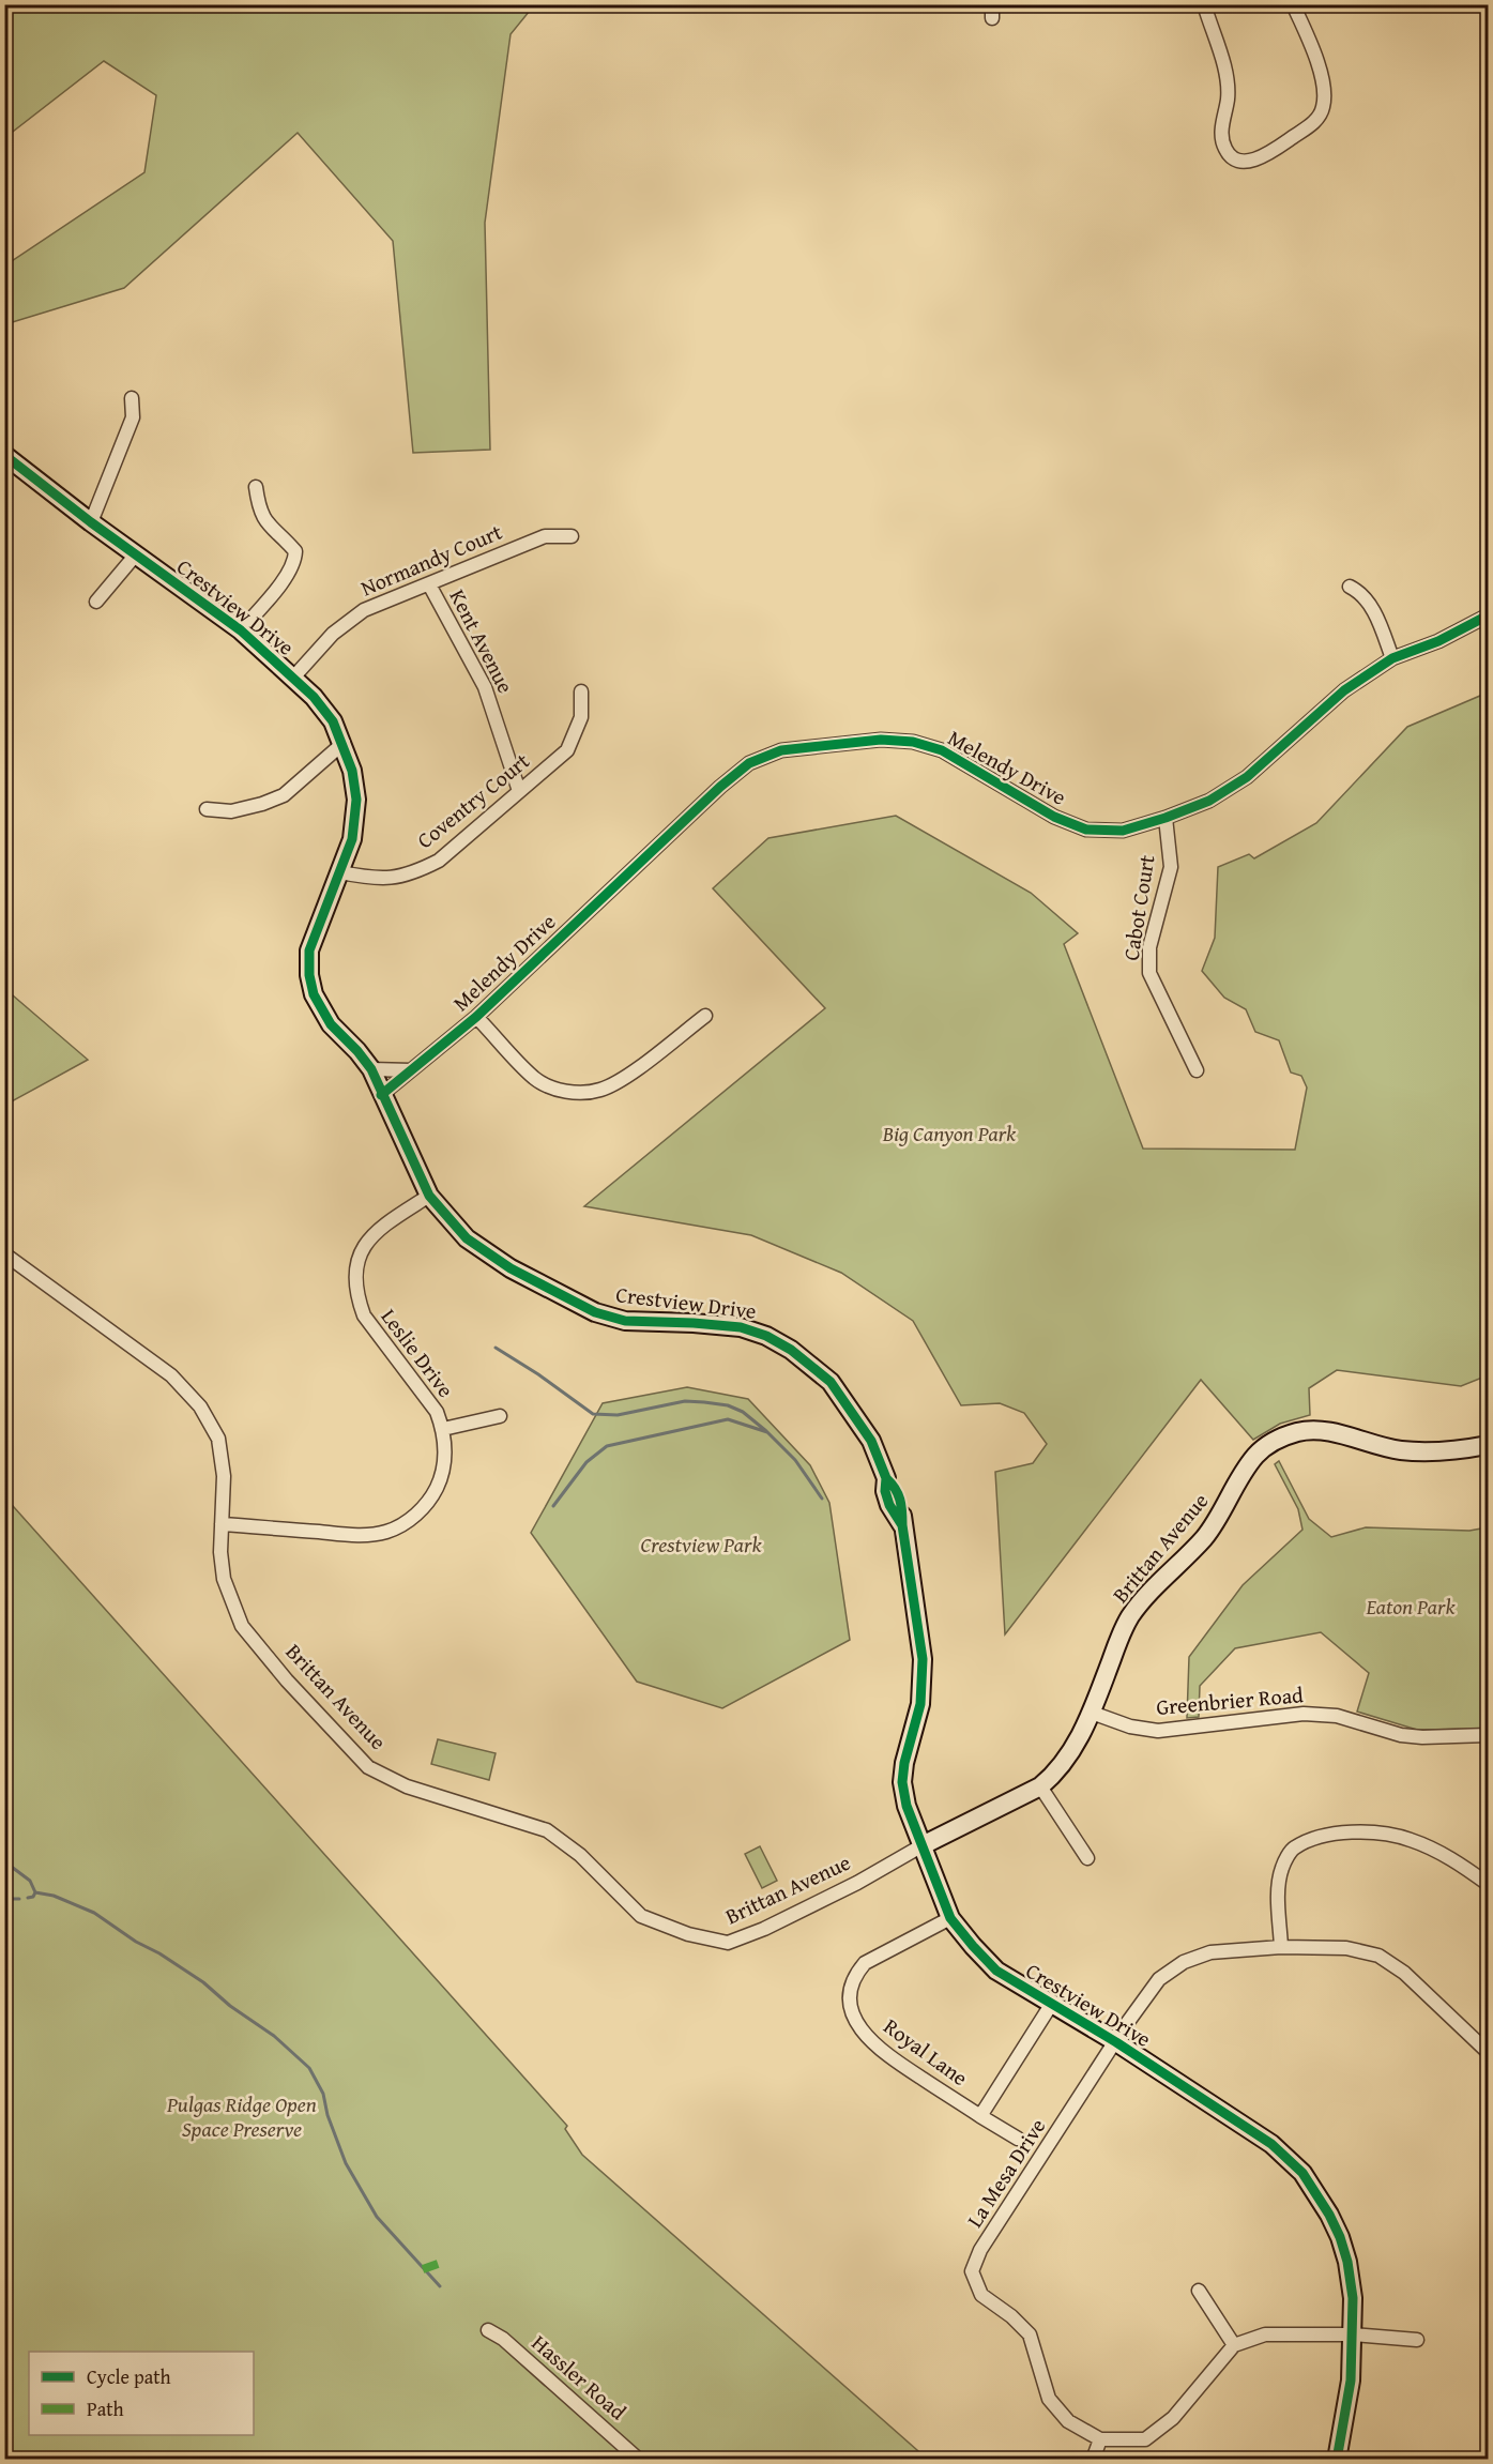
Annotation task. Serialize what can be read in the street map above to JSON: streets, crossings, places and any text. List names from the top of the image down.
{
  "streets": {
    "street": [
      "Normandy Court",
      "Crestview Drive",
      "Kent Avenue",
      "Melendy Drive",
      "Coventry Court",
      "Cabot Court",
      "Leslie Drive",
      "Brittan Avenue",
      "Greenbrier Road",
      "Royal Lane",
      "La Mesa Drive",
      "Hassler Road"
    ]
  },
  "crossings": [
    ["Normandy Court", "Crestview Drive"],
    ["Normandy Court", "Kent Avenue"],
    ["Crestview Drive", "Melendy Drive"],
    ["Crestview Drive", "Coventry Court"],
    ["Crestview Drive", "Leslie Drive"],
    ["Crestview Drive", "Brittan Avenue"],
    ["Crestview Drive", "Royal Lane"],
    ["Crestview Drive", "La Mesa Drive"],
    ["Kent Avenue", "Coventry Court"],
    ["Melendy Drive", "Cabot Court"],
    ["Leslie Drive", "Brittan Avenue"],
    ["Brittan Avenue", "Greenbrier Road"]
  ],
  "parks": [
    "Big Canyon Park",
    "Crestview Park",
    "Eaton Park",
    "Pulgas Ridge Open Space Preserve"
  ],
  "legend": ["Cycle path", "Path"]
}
